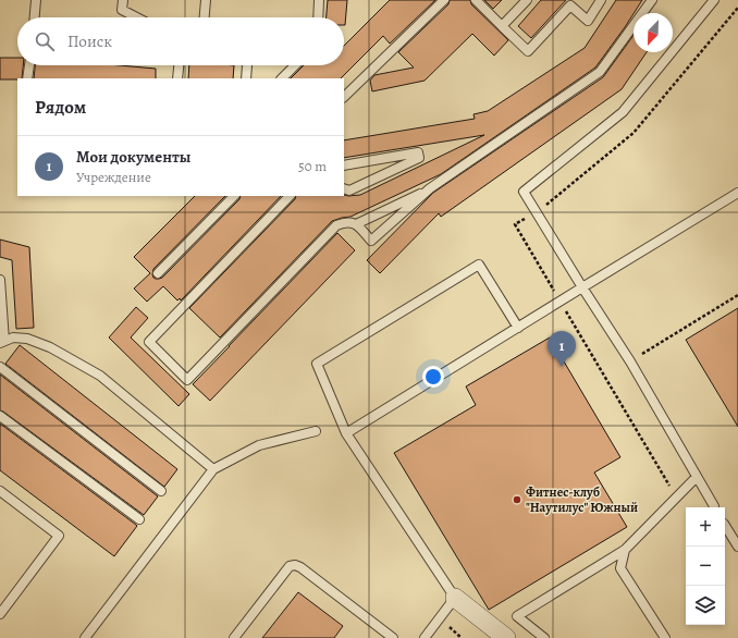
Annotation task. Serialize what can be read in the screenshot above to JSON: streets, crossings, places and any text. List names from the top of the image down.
{
  "places": ["Фитнес-клуб \"Наутилус\" Южный"],
  "north": "bottom left",
  "page": {
    "search": "Поиск",
    "heading": "Рядом",
    "list": [
      {
        "mark": "1",
        "name": "Мои документы",
        "note": "Учреждение",
        "value": "50 m"
      }
    ],
    "pins": "1",
    "map_buttons": ["+", "−"]
  }
}
